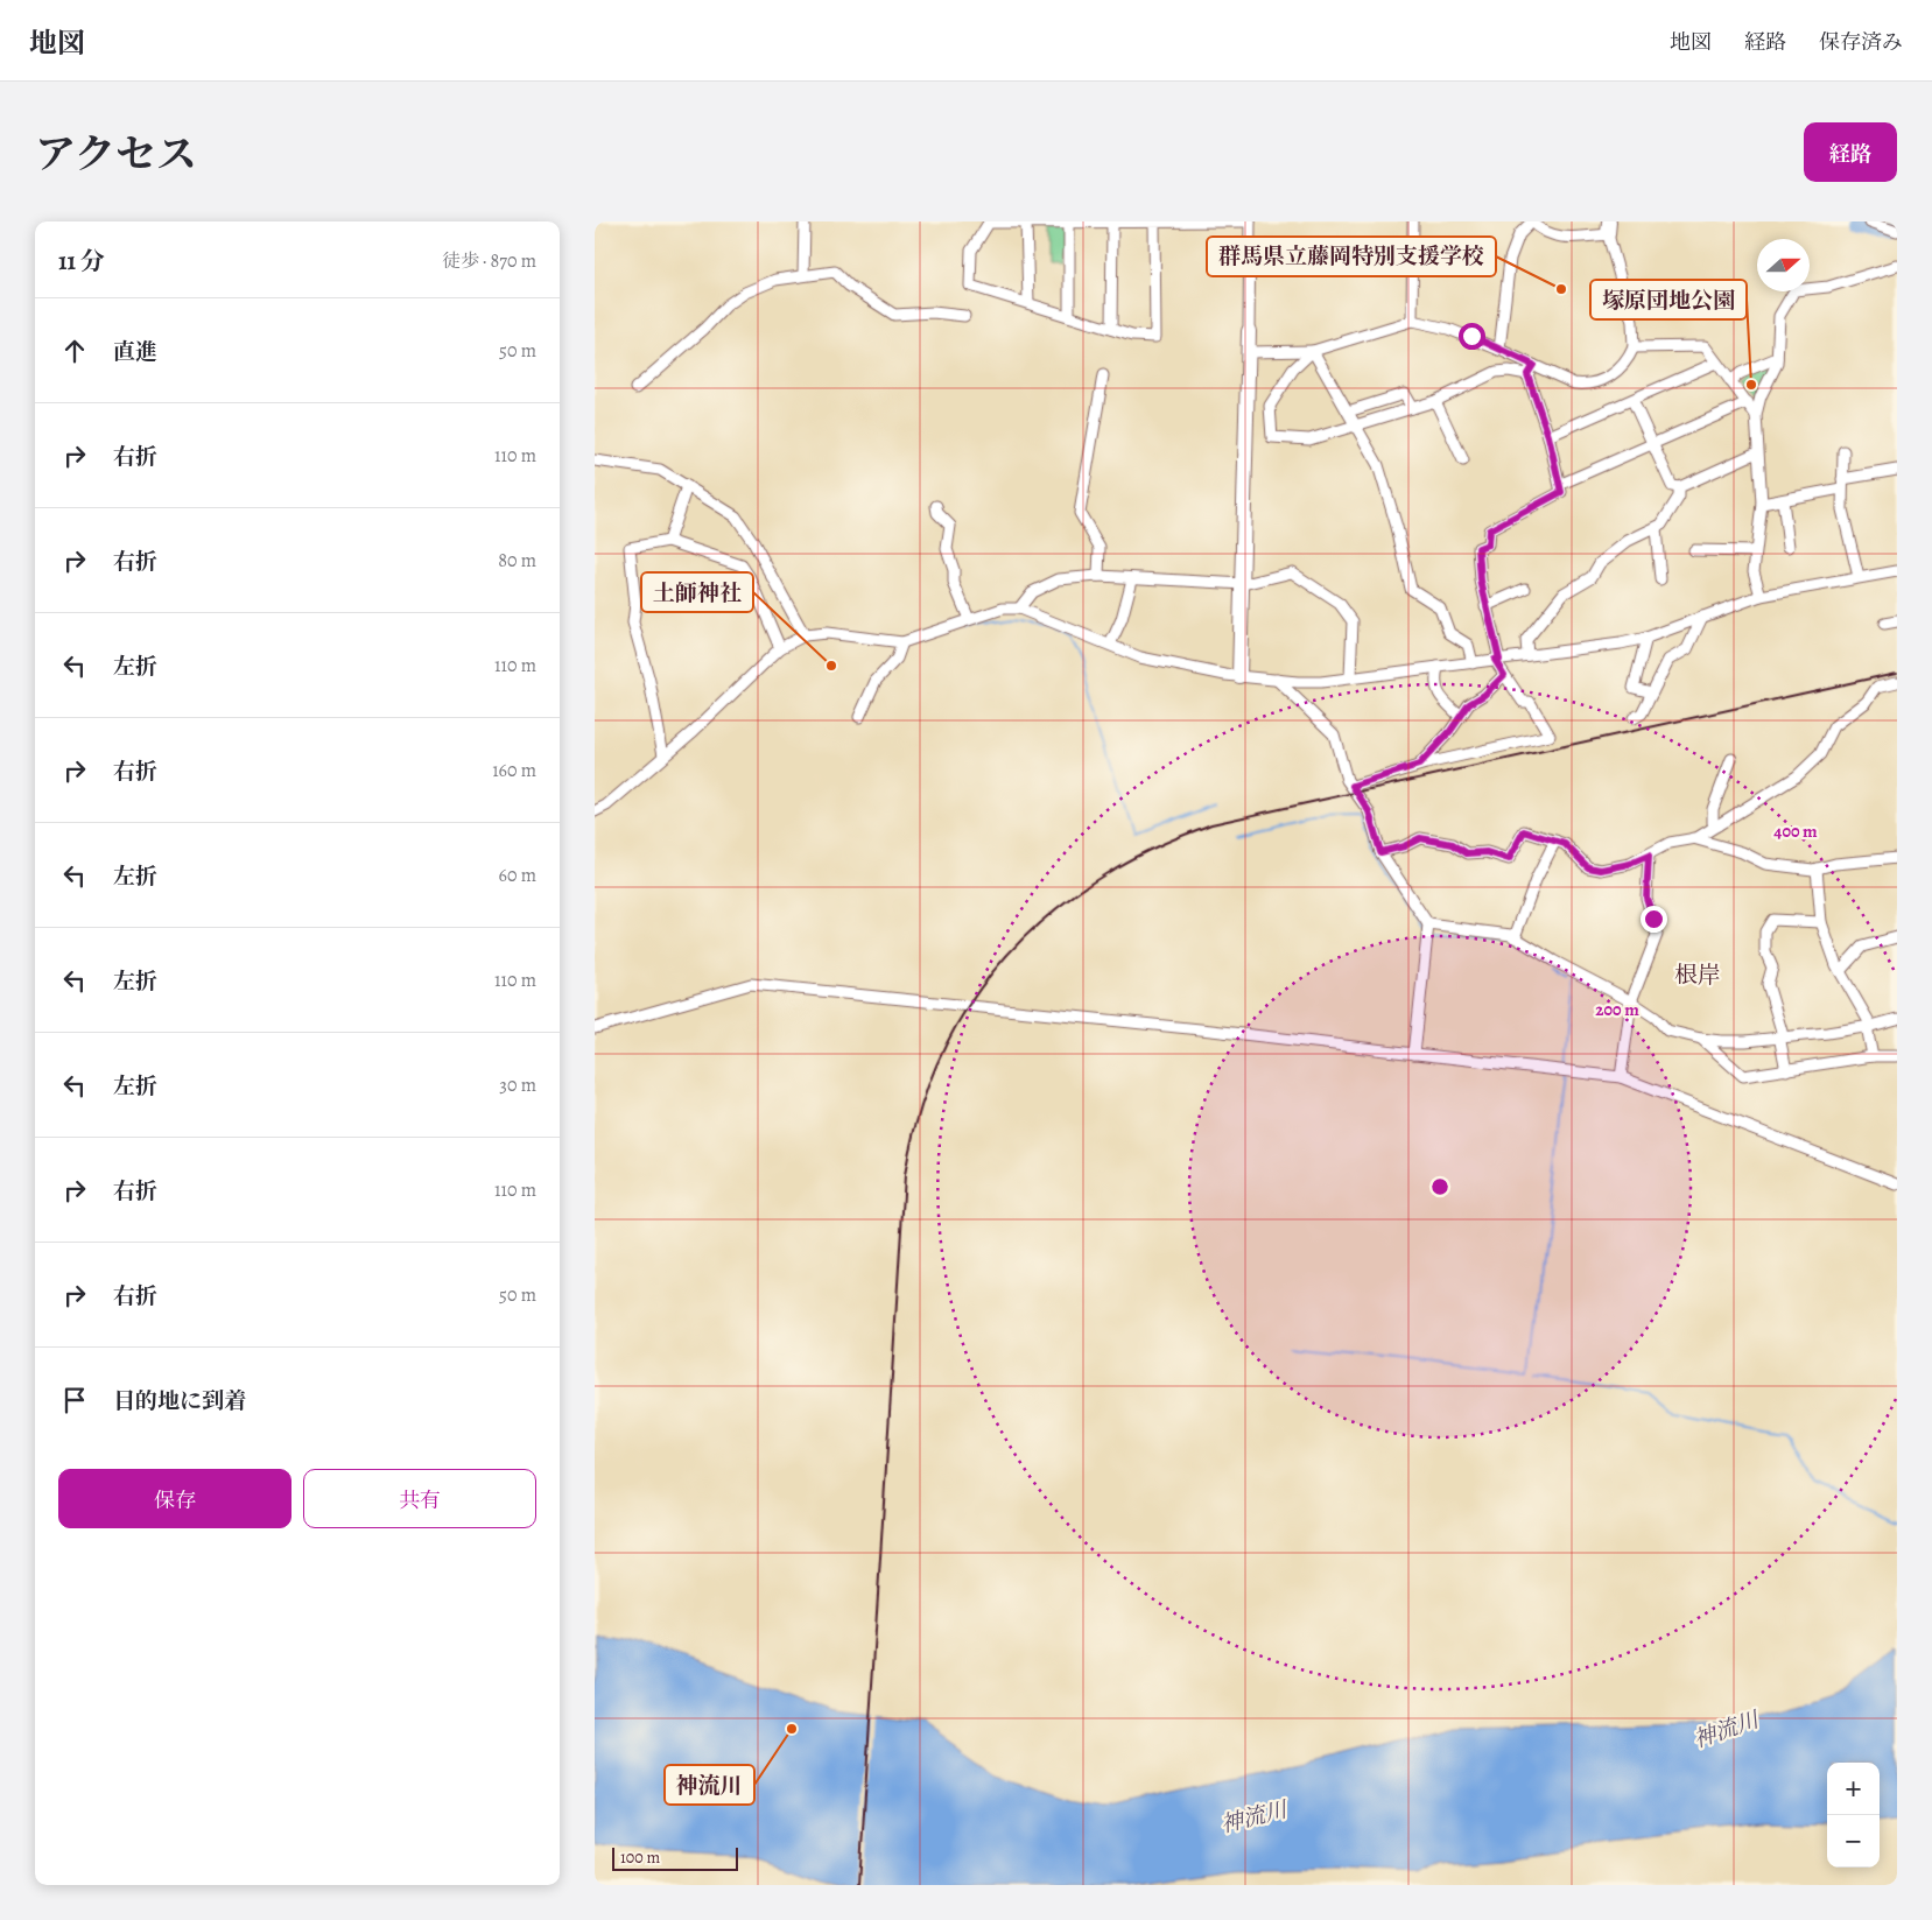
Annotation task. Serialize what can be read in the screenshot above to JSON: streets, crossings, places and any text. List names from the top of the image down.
{
  "districts": ["根岸"],
  "water": ["神流川"],
  "places": [
    "群馬県立藤岡特別支援学校",
    "塚原団地公園",
    "土師神社",
    "神流川"
  ],
  "scale_bar": "100 m",
  "north": "right",
  "page": {
    "header": "地図",
    "nav": ["地図", "経路", "保存済み"],
    "title": "アクセス",
    "buttons": [
      "経路",
      ["保存", "共有"]
    ],
    "heading": ["11 分", "徒歩 · 870 m"],
    "list": [
      ["直進", "50 m"],
      ["右折", "110 m"],
      ["右折", "80 m"],
      ["左折", "110 m"],
      ["右折", "160 m"],
      ["左折", "60 m"],
      ["左折", "110 m"],
      ["左折", "30 m"],
      ["右折", "110 m"],
      ["右折", "50 m"],
      "目的地に到着"
    ],
    "map_buttons": ["+", "−"],
    "scale": "100 m"
  },
  "rings": ["400 m", "200 m"]
}
